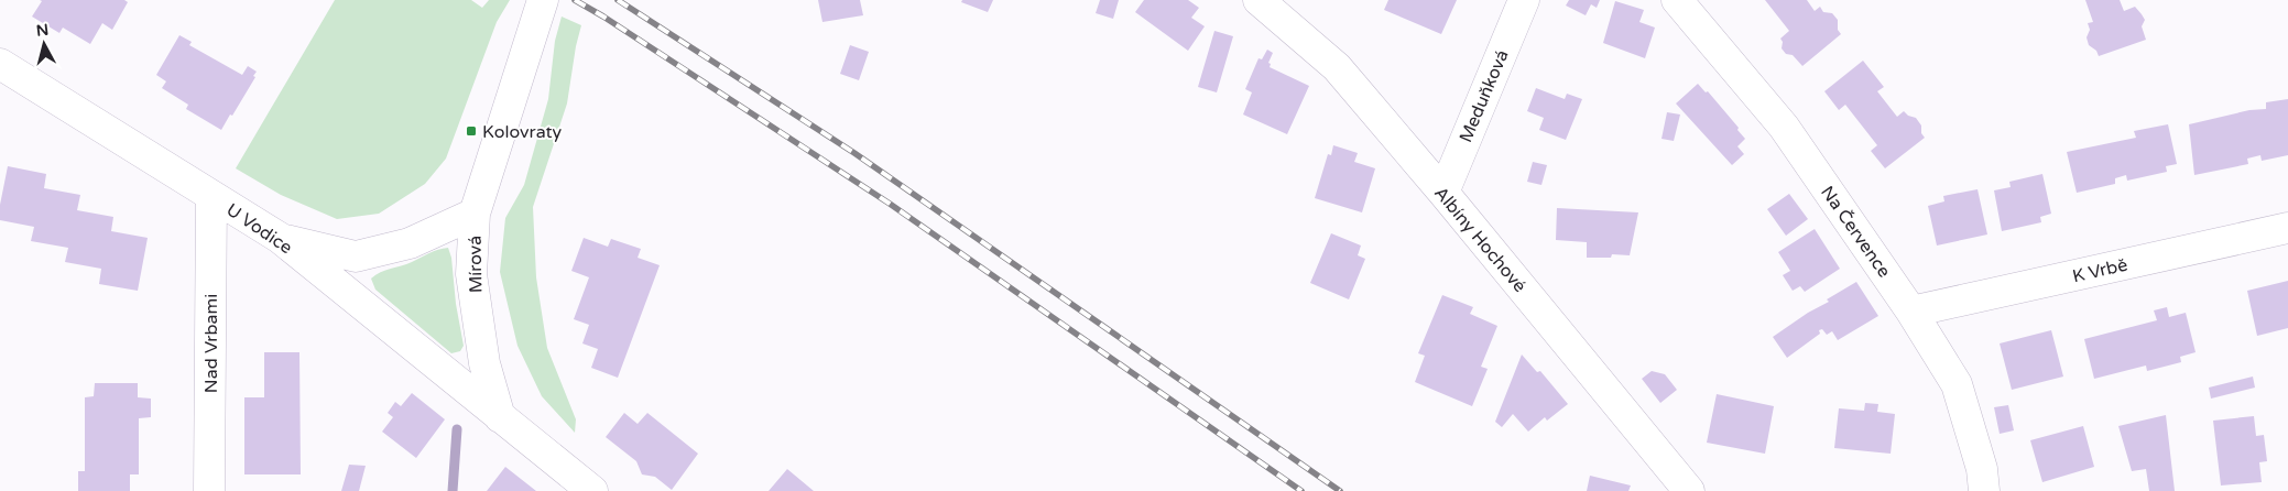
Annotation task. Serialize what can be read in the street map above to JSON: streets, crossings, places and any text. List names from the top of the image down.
{
  "streets": {
    "street": [
      "Meduňková",
      "U Vodice",
      "Na Července",
      "Albíny Hochové",
      "Mírová",
      "K Vrbě",
      "Nad Vrbami"
    ]
  },
  "crossings": [
    ["Meduňková", "Albíny Hochové"],
    ["U Vodice", "Mírová"],
    ["U Vodice", "Nad Vrbami"],
    ["Na Července", "K Vrbě"]
  ],
  "places": {
    "transit": ["Kolovraty"]
  },
  "north": "top"
}
